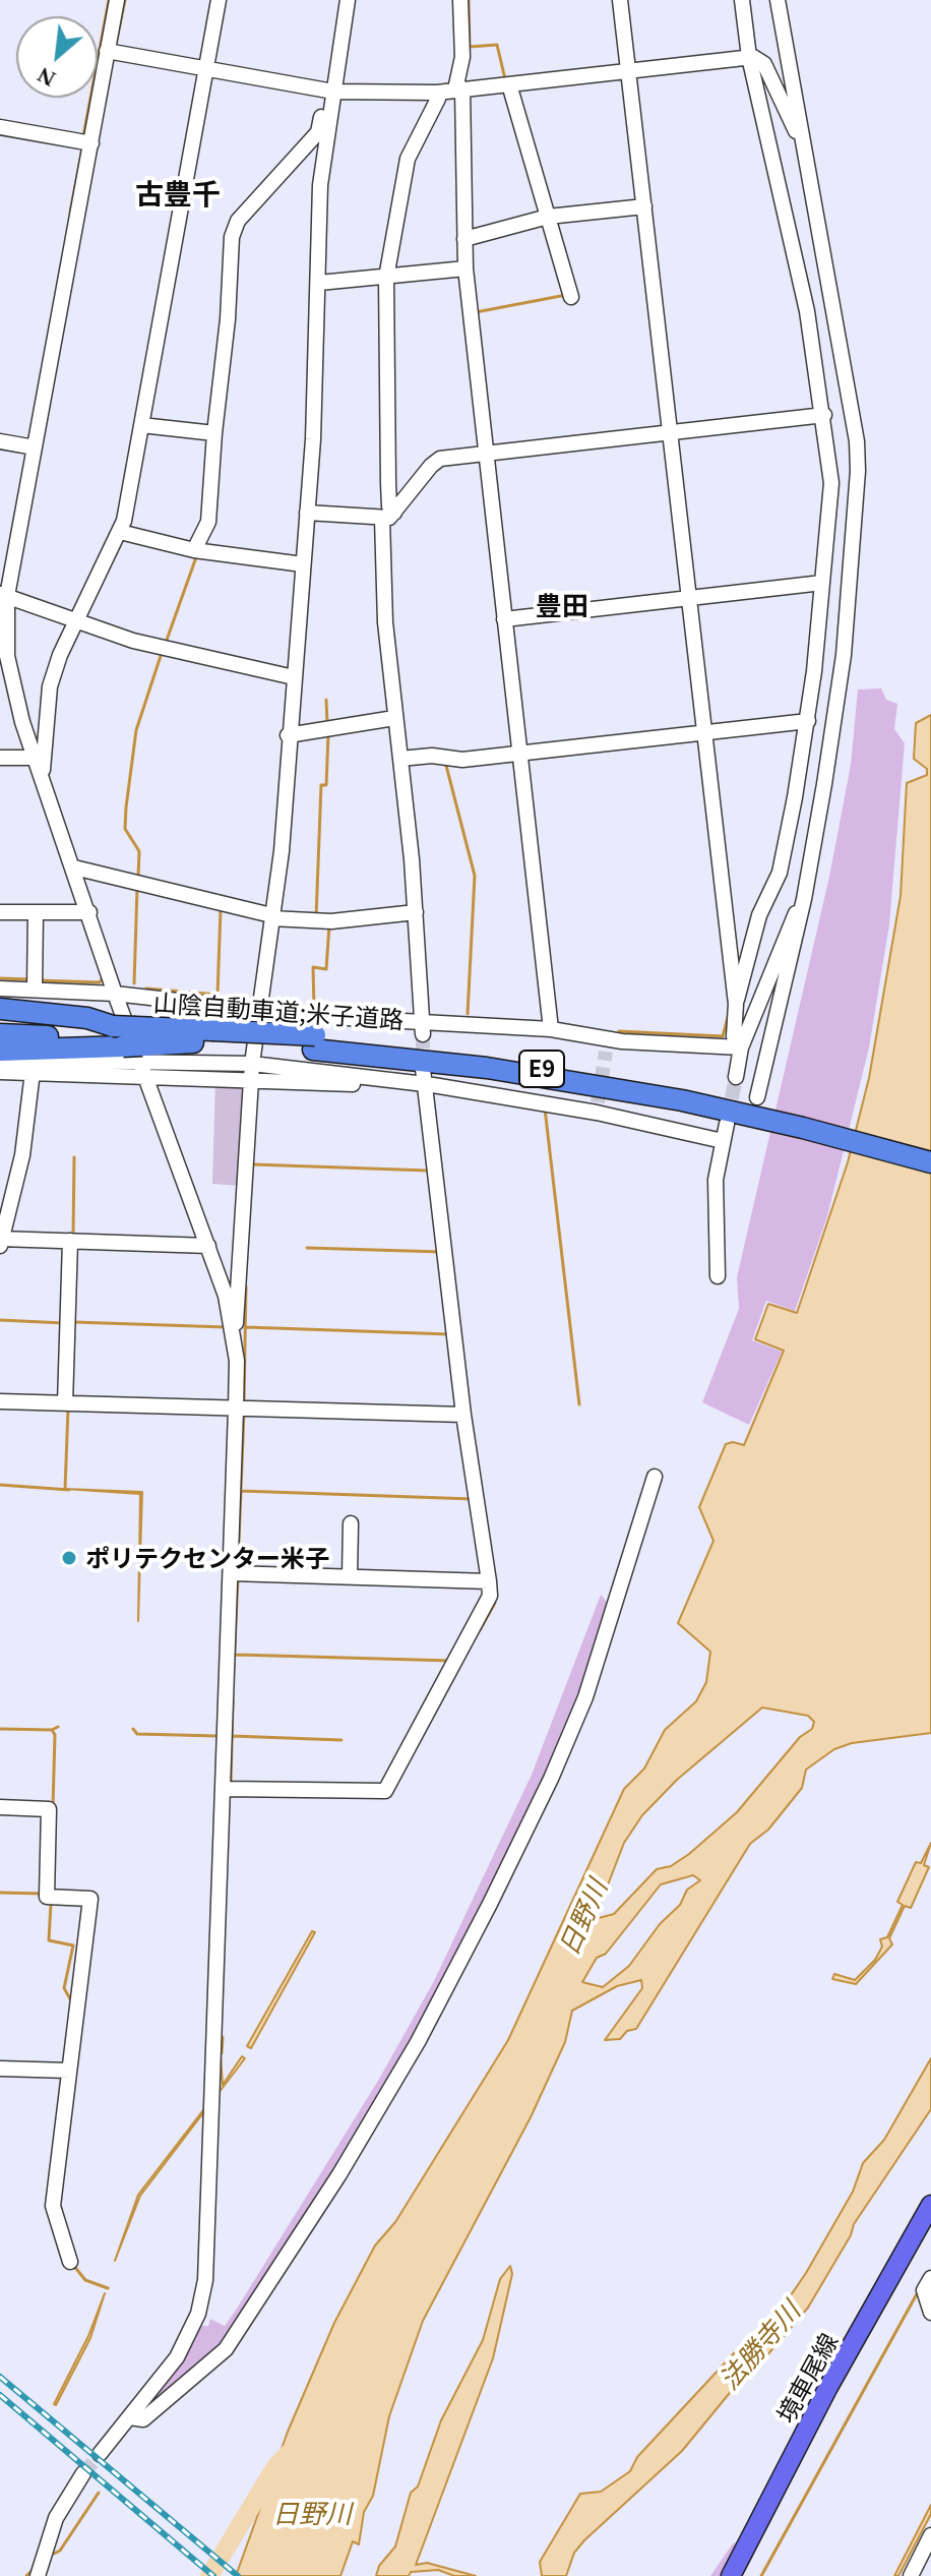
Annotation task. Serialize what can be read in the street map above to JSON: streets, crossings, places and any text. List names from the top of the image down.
{
  "streets": {
    "highway": ["山陰自動車道;米子道路", "E9"],
    "main road": ["境車尾線"]
  },
  "districts": ["古豊千", "豊田"],
  "water": ["日野川", "法勝寺川"],
  "places": ["ポリテクセンター米子"],
  "north": "bottom left"
}
